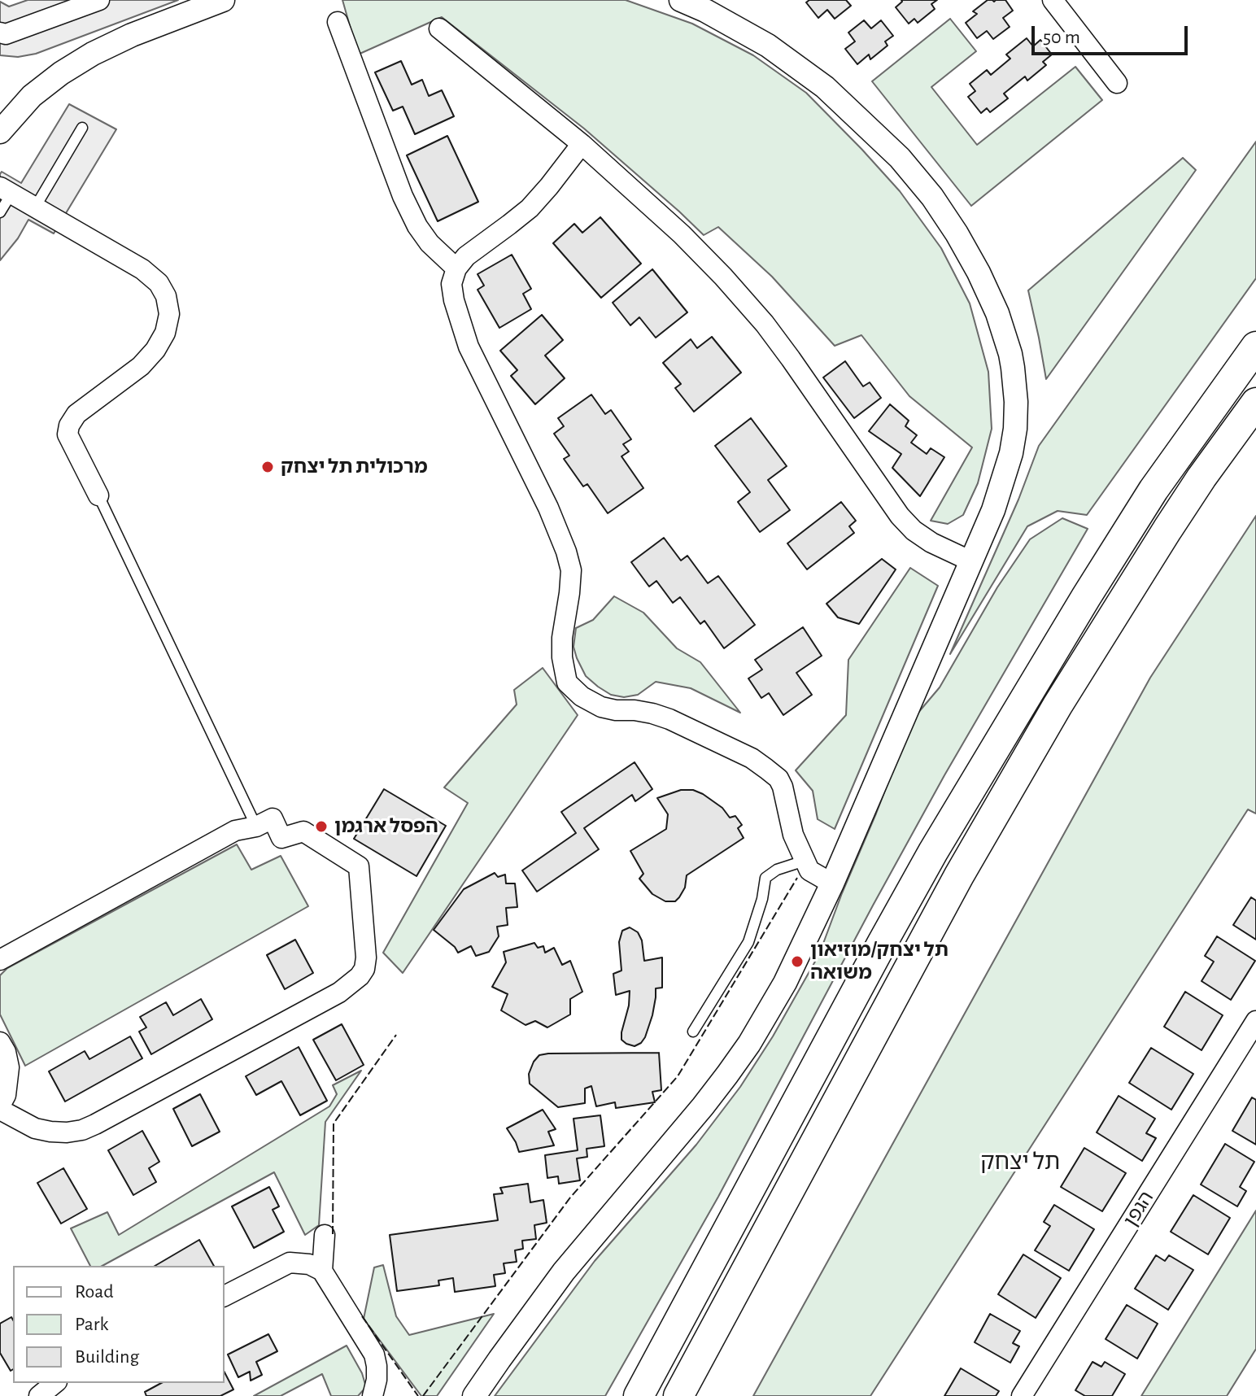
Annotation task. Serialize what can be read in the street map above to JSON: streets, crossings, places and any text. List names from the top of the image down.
{
  "streets": {
    "street": ["הגפן"]
  },
  "districts": ["תל יצחק"],
  "places": ["מרכולית תל יצחק", "הפסל ארגמן", "תל יצחק/מוזיאון משואה"],
  "legend": ["Road", "Park", "Building"],
  "scale_bar": "50 m"
}
